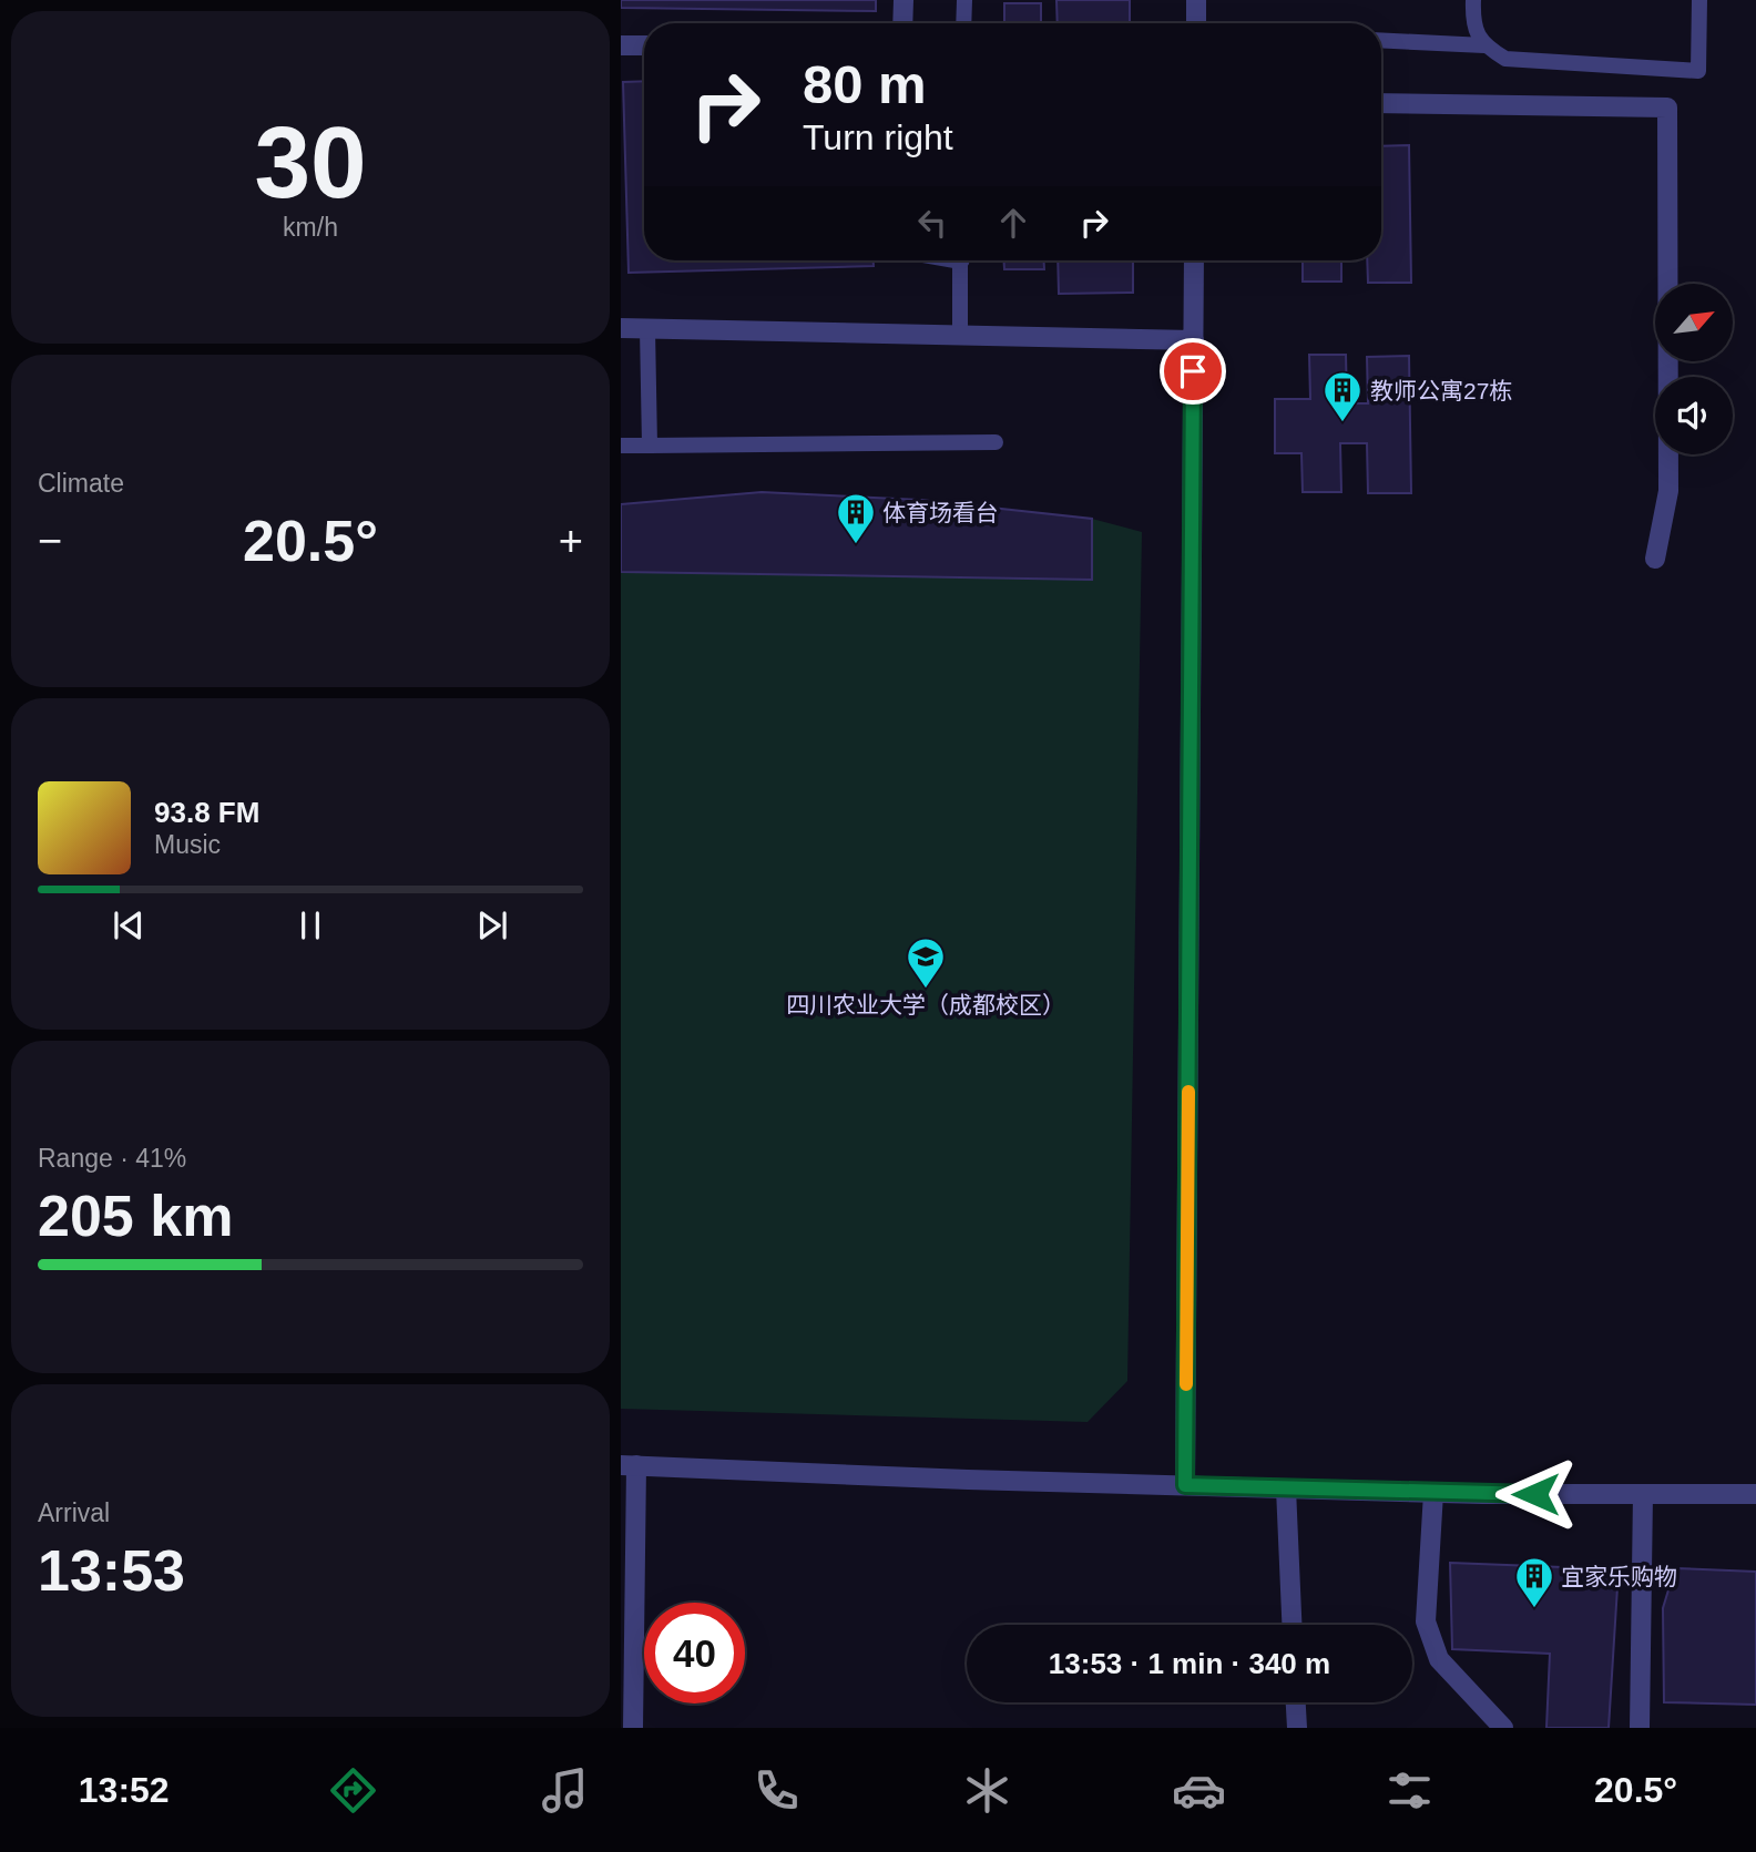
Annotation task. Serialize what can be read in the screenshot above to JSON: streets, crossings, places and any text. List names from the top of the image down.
{
  "places": {
    "building": ["教师公寓27栋", "体育场看台", "宜家乐购物"],
    "school or university": ["四川农业大学（成都校区）"]
  },
  "north": "top right",
  "page": {
    "tile": [
      ["30", "km/h"],
      "Climate",
      ["Range · 41%", "205 km"],
      ["Arrival", "13:53"]
    ],
    "turn": ["80 m", "Turn right"],
    "heat": ["−", "20.5°", "+"],
    "song": ["93.8 FM", "Music"],
    "limit": "40",
    "trip": "13:53 · 1 min · 340 m",
    "tabs": ["13:52", "20.5°"]
  }
}
